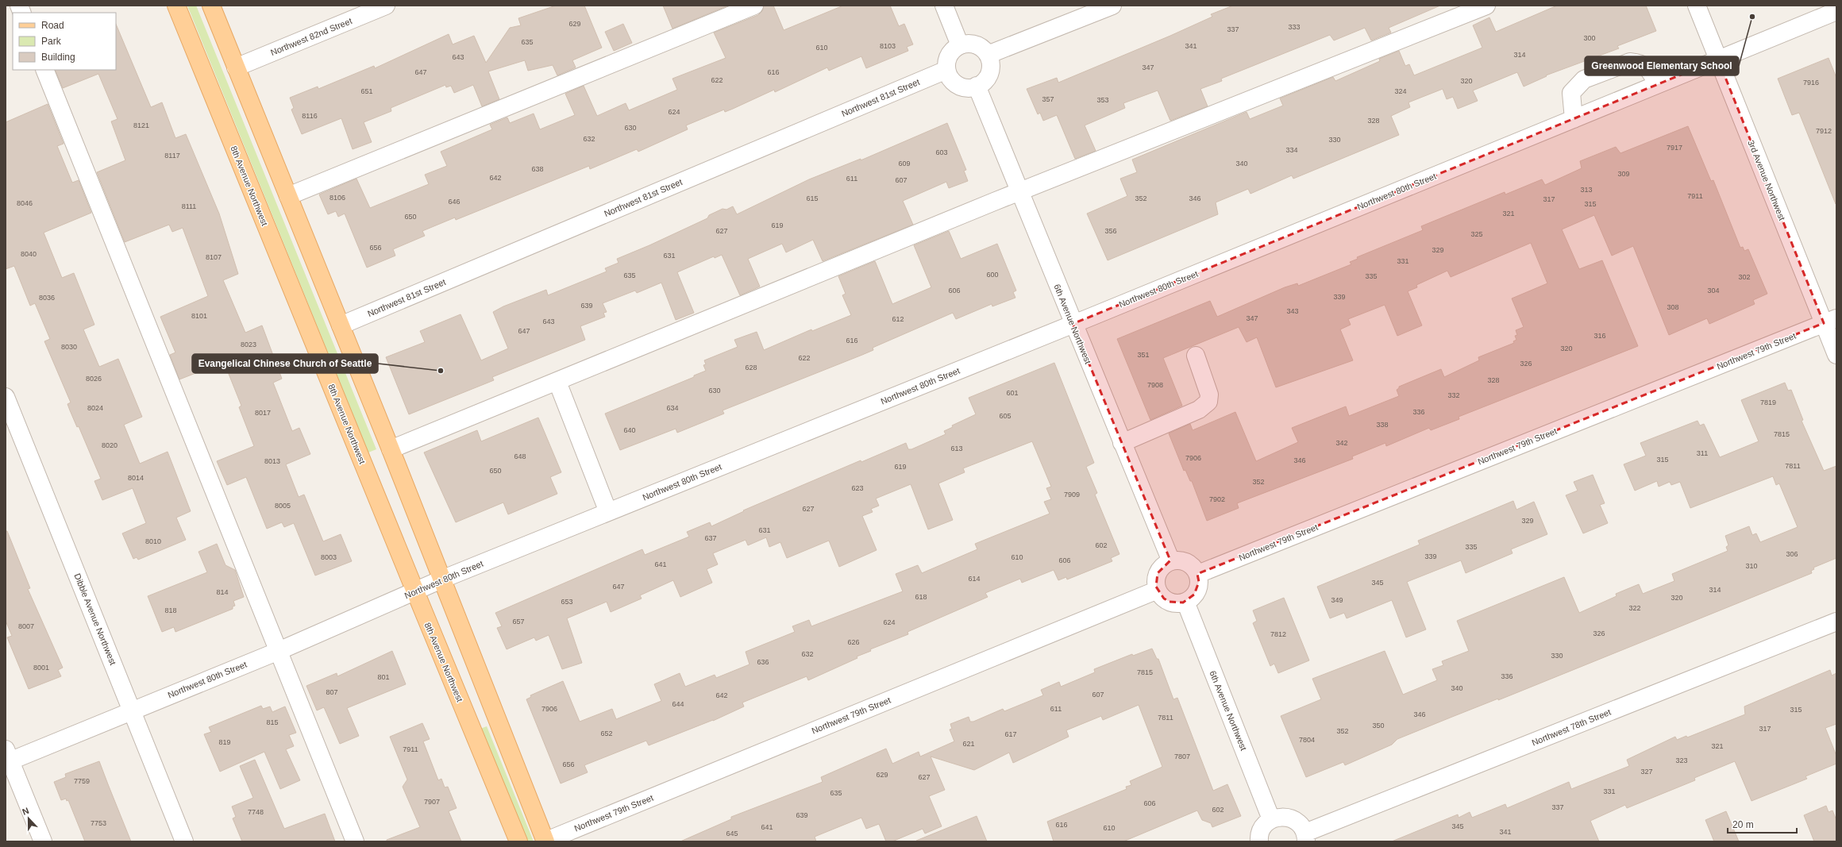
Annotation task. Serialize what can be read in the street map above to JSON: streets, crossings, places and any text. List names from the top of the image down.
{
  "streets": {
    "main road": ["8th Avenue Northwest"],
    "street": [
      "Northwest 82nd Street",
      "Northwest 81st Street",
      "3rd Avenue Northwest",
      "Northwest 80th Street",
      "6th Avenue Northwest",
      "Northwest 79th Street",
      "Dibble Avenue Northwest",
      "Northwest 78th Street"
    ]
  },
  "crossings": [
    ["Northwest 81st Street", "6th Avenue Northwest"],
    ["3rd Avenue Northwest", "Northwest 80th Street"],
    ["3rd Avenue Northwest", "Northwest 79th Street"],
    ["8th Avenue Northwest", "Northwest 80th Street"],
    ["Northwest 80th Street", "6th Avenue Northwest"],
    ["Northwest 80th Street", "Dibble Avenue Northwest"],
    ["6th Avenue Northwest", "Northwest 79th Street"]
  ],
  "places": ["Greenwood Elementary School", "Evangelical Chinese Church of Seattle"],
  "house_numbers": [
    "629",
    "333",
    "337",
    "300",
    "635",
    "8103",
    "341",
    "610",
    "314",
    "643",
    "347",
    "647",
    "616",
    "622",
    "320",
    "7916",
    "651",
    "324",
    "357",
    "353",
    "624",
    "8116",
    "328",
    "8121",
    "630",
    "7912",
    "632",
    "330",
    "7917",
    "334",
    "603",
    "8117",
    "609",
    "340",
    "638",
    "309",
    "642",
    "611",
    "607",
    "313",
    "7911",
    "8106",
    "615",
    "352",
    "346",
    "317",
    "646",
    "8046",
    "315",
    "8111",
    "321",
    "650",
    "619",
    "627",
    "356",
    "325",
    "656",
    "329",
    "8040",
    "631",
    "8107",
    "331",
    "600",
    "635",
    "335",
    "302",
    "606",
    "304",
    "339",
    "8036",
    "639",
    "308",
    "343",
    "8101",
    "347",
    "612",
    "643",
    "647",
    "316",
    "616",
    "8023",
    "8030",
    "320",
    "351",
    "622",
    "326",
    "628",
    "8026",
    "328",
    "7908",
    "630",
    "601",
    "332",
    "7819",
    "8024",
    "634",
    "336",
    "8017",
    "605",
    "338",
    "640",
    "7815",
    "342",
    "8020",
    "613",
    "311",
    "648",
    "7906",
    "315",
    "346",
    "8013",
    "7811",
    "619",
    "650",
    "8014",
    "352",
    "623",
    "7909",
    "7902",
    "8005",
    "627",
    "329",
    "631",
    "637",
    "8010",
    "602",
    "335",
    "306",
    "339",
    "8003",
    "610",
    "606",
    "641",
    "310",
    "614",
    "345",
    "647",
    "314",
    "814",
    "618",
    "320",
    "349",
    "653",
    "322",
    "818",
    "657",
    "624",
    "8007",
    "326",
    "7812",
    "626",
    "632",
    "330",
    "636",
    "8001",
    "7815",
    "336",
    "801",
    "340",
    "807",
    "607",
    "642",
    "644",
    "7906",
    "611",
    "315",
    "346",
    "7811",
    "815",
    "350",
    "317",
    "352",
    "652",
    "617",
    "7804",
    "819",
    "621",
    "321",
    "7911",
    "7807",
    "323",
    "656",
    "327",
    "629",
    "627",
    "7759",
    "331",
    "635",
    "7907",
    "606",
    "337",
    "602",
    "7748",
    "639",
    "7753",
    "616",
    "345",
    "641",
    "610",
    "341",
    "645"
  ],
  "legend": ["Road", "Park", "Building"],
  "scale_bar": "20 m",
  "north": "top"
}
